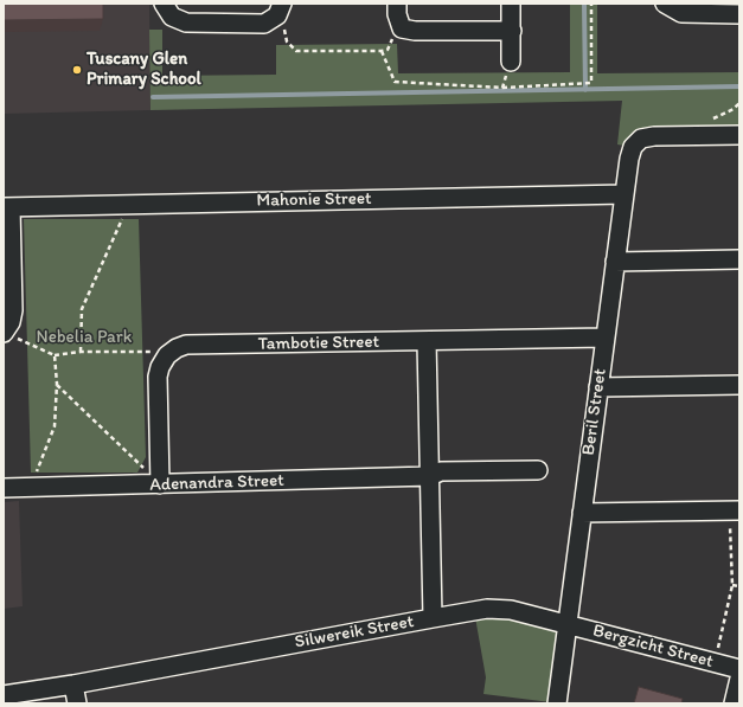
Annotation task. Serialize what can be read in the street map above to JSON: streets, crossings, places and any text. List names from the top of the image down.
{
  "streets": {
    "street": [
      "Mahonie Street",
      "Tambotie Street",
      "Beril Street",
      "Adenandra Street",
      "Silwereik Street",
      "Bergzicht Street"
    ]
  },
  "crossings": [
    ["Mahonie Street", "Beril Street"],
    ["Tambotie Street", "Beril Street"],
    ["Tambotie Street", "Silwereik Street"],
    ["Beril Street", "Bergzicht Street"],
    ["Adenandra Street", "Silwereik Street"],
    ["Silwereik Street", "Bergzicht Street"]
  ],
  "parks": ["Nebelia Park"],
  "places": ["Tuscany Glen Primary School"]
}
